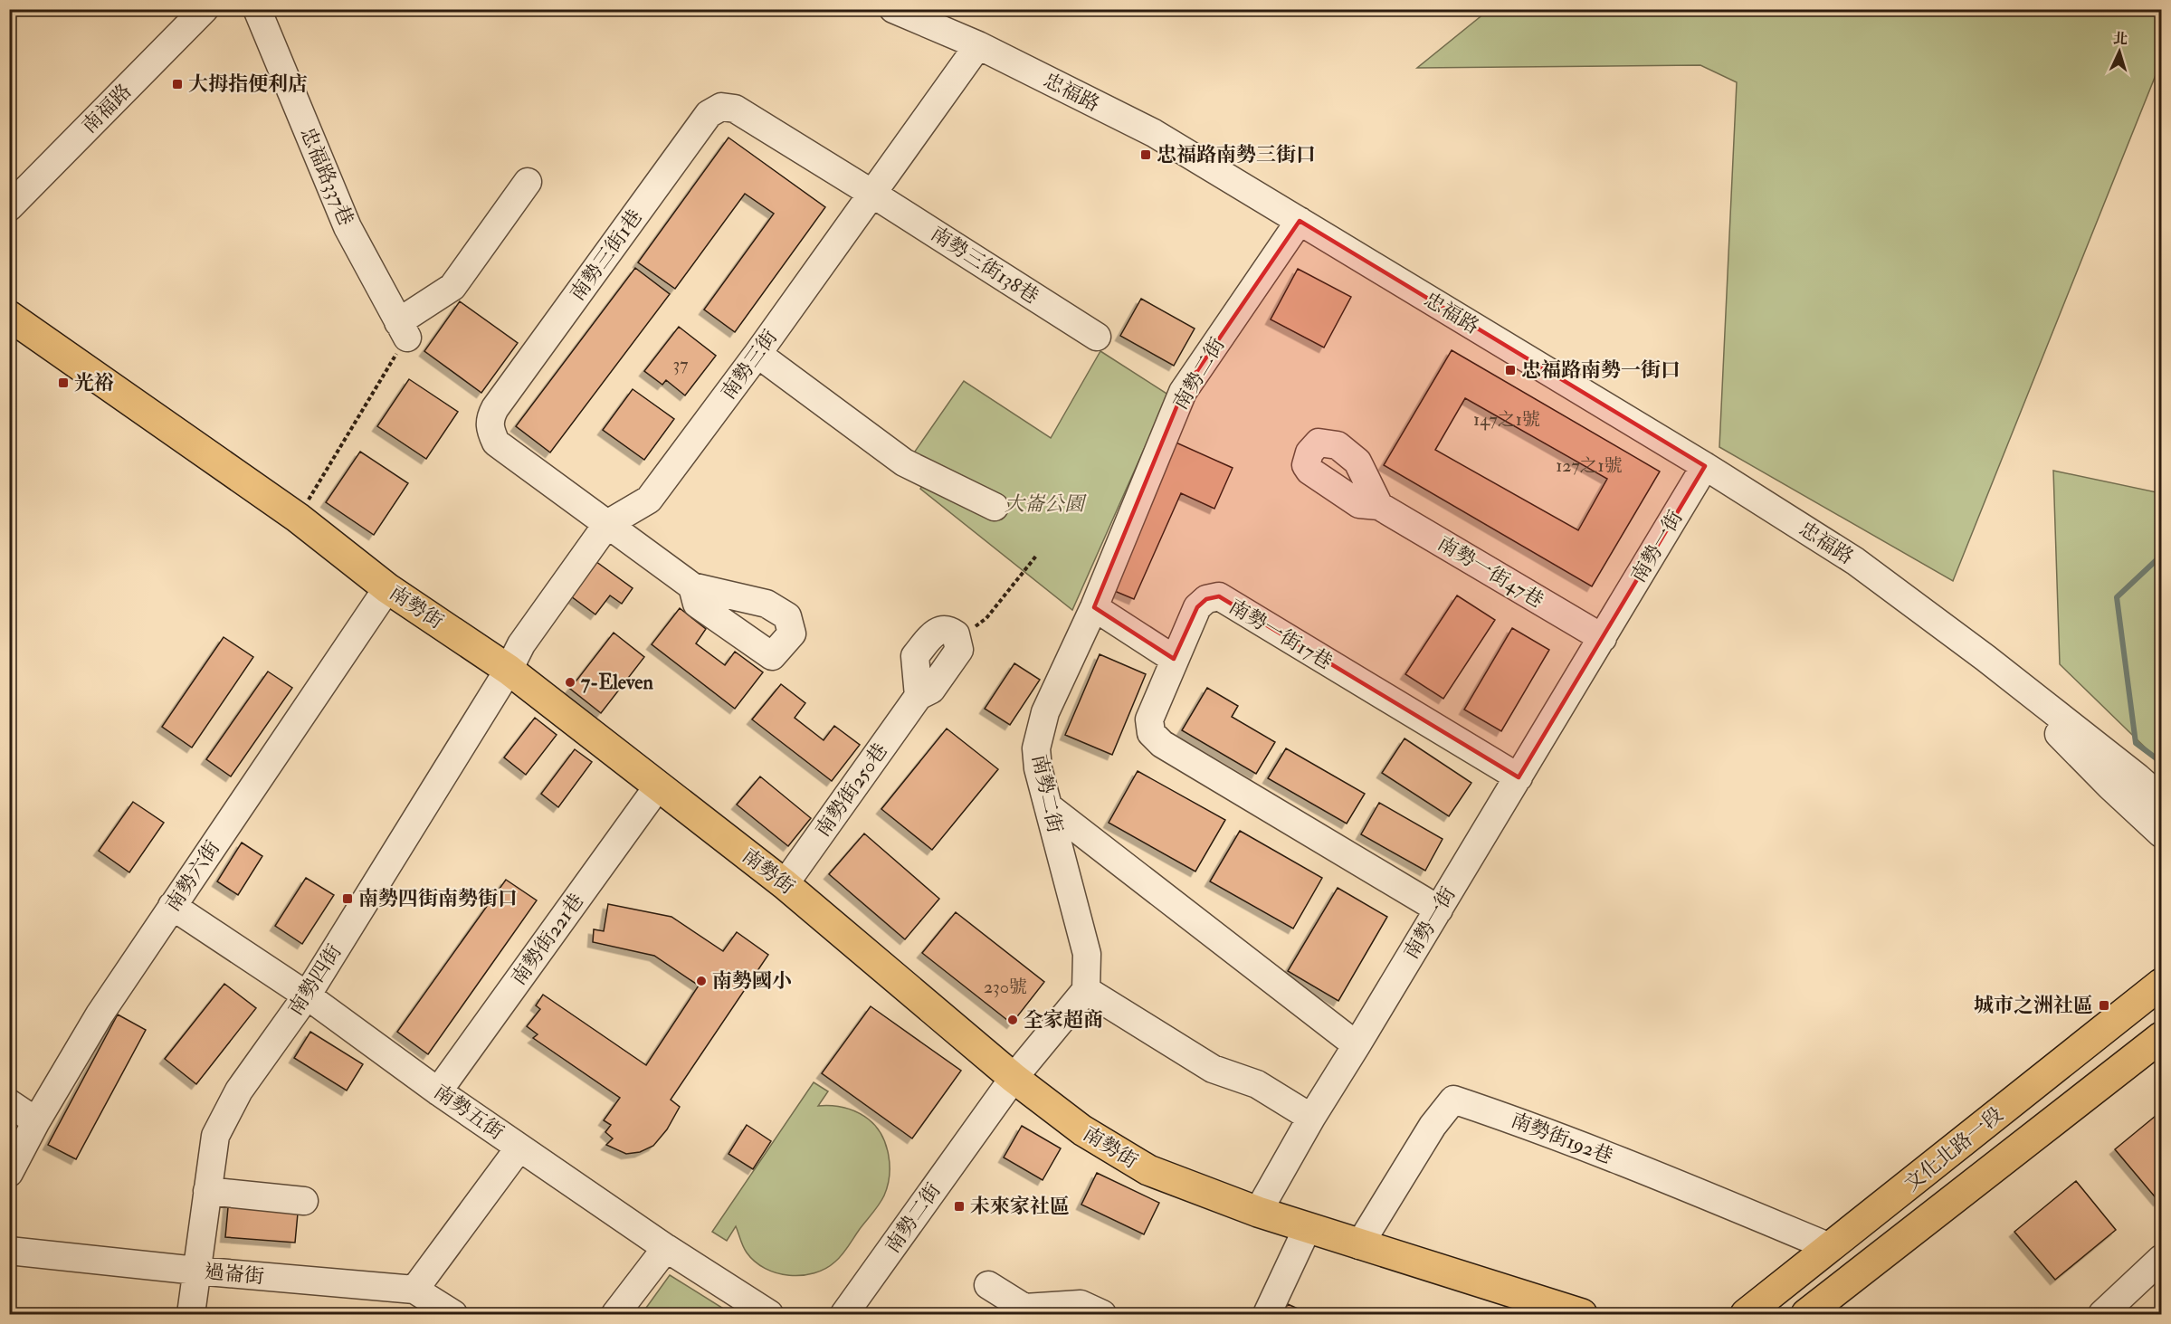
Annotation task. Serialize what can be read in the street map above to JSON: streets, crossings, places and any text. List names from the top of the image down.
{
  "streets": {
    "main road": ["南勢街", "文化北路一段"],
    "street": [
      "忠福路",
      "南福路",
      "忠福路337巷",
      "南勢三街1巷",
      "南勢三街138巷",
      "南勢三街",
      "南勢二街",
      "南勢一街",
      "南勢一街47巷",
      "南勢一街17巷",
      "南勢街250巷",
      "南勢六街",
      "南勢街221巷",
      "南勢四街",
      "南勢五街",
      "南勢街192巷",
      "過崙街"
    ]
  },
  "crossings": [
    ["忠福路", "南勢三街"],
    ["忠福路", "南勢二街"],
    ["忠福路", "南勢一街"],
    ["南勢三街1巷", "南勢三街138巷"],
    ["南勢三街1巷", "南勢三街"],
    ["南勢三街138巷", "南勢三街"],
    ["南勢三街", "南勢街"],
    ["南勢三街", "南勢四街"],
    ["南勢二街", "南勢街"],
    ["南勢一街", "南勢一街47巷"],
    ["南勢一街", "南勢街"],
    ["南勢一街", "南勢一街17巷"],
    ["南勢街", "南勢街250巷"],
    ["南勢街", "南勢六街"],
    ["南勢街", "南勢街221巷"],
    ["南勢街", "南勢四街"],
    ["南勢街", "南勢街192巷"],
    ["南勢六街", "南勢五街"],
    ["南勢街221巷", "南勢五街"],
    ["南勢四街", "南勢五街"],
    ["南勢四街", "過崙街"],
    ["南勢街192巷", "文化北路一段"]
  ],
  "parks": ["大崙公園"],
  "places": {
    "transit": [
      "大拇指便利店",
      "忠福路南勢三街口",
      "忠福路南勢一街口",
      "光裕",
      "南勢四街南勢街口",
      "城市之洲社區",
      "未來家社區"
    ],
    "other": ["7-Eleven", "南勢國小", "全家超商"]
  },
  "house_numbers": [
    "37",
    "147之1號",
    "127之1號",
    "230號"
  ],
  "north": "top"
}
